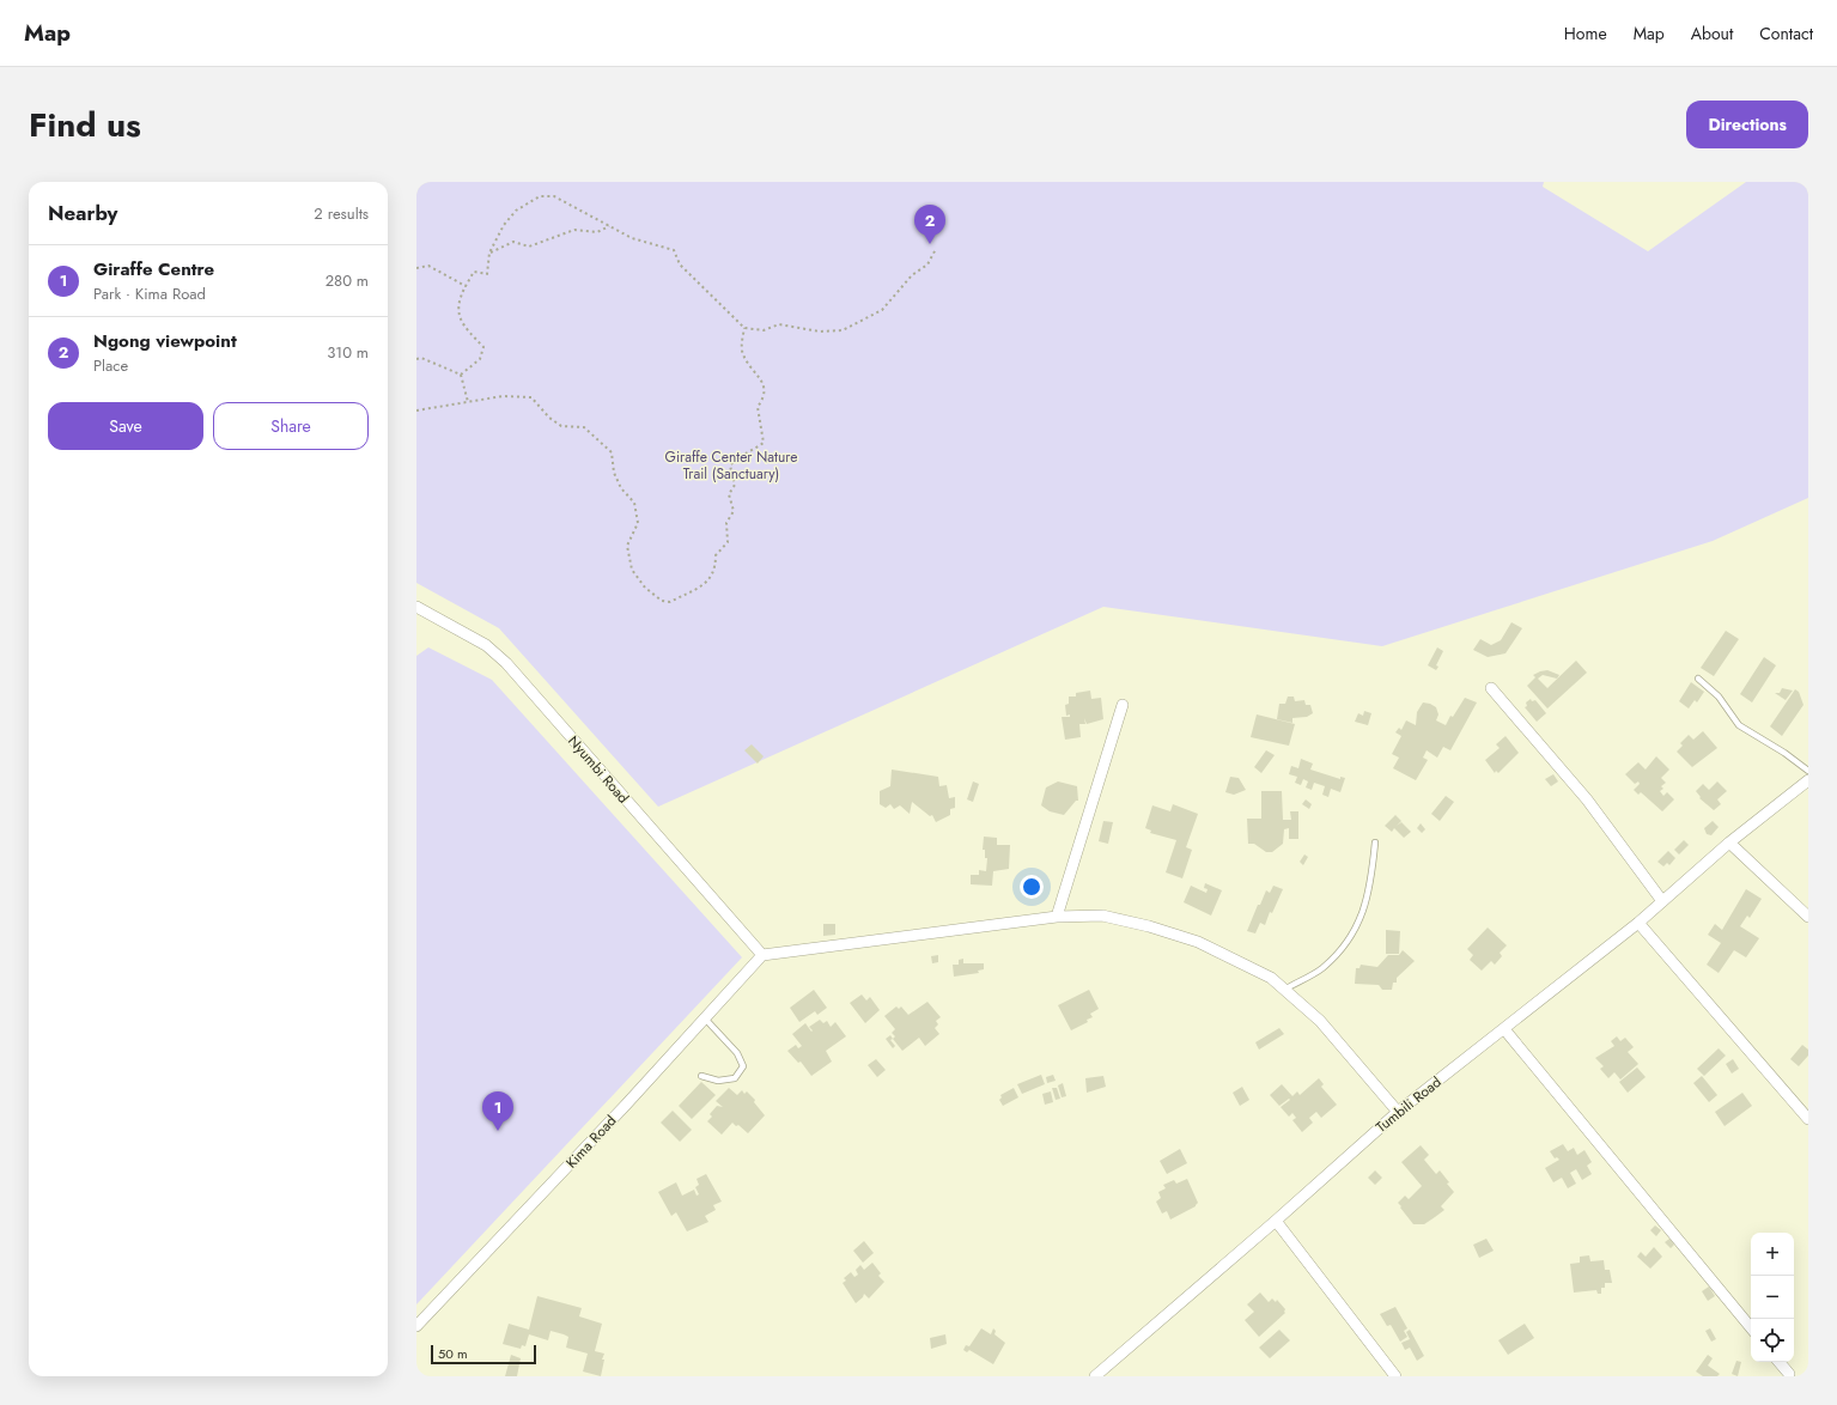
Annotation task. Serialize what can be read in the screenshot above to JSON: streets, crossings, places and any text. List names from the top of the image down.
{
  "streets": {
    "street": ["Nyumbi Road", "Tumbili Road", "Kima Road"]
  },
  "crossings": [
    ["Nyumbi Road", "Kima Road"]
  ],
  "parks": ["Giraffe Center Nature Trail (Sanctuary)"],
  "scale_bar": "50 m",
  "page": {
    "header": "Map",
    "nav": [
      "Home",
      "Map",
      "About",
      "Contact"
    ],
    "title": "Find us",
    "buttons": [
      "Directions",
      ["Save", "Share"]
    ],
    "heading": ["Nearby", "2 results"],
    "pins": ["2", "1"],
    "list": [
      {
        "mark": "1",
        "name": "Giraffe Centre",
        "note": "Park · Kima Road",
        "value": "280 m"
      },
      {
        "mark": "2",
        "name": "Ngong viewpoint",
        "note": "Place",
        "value": "310 m"
      }
    ],
    "map_buttons": ["+", "−"],
    "scale": "50 m"
  }
}
